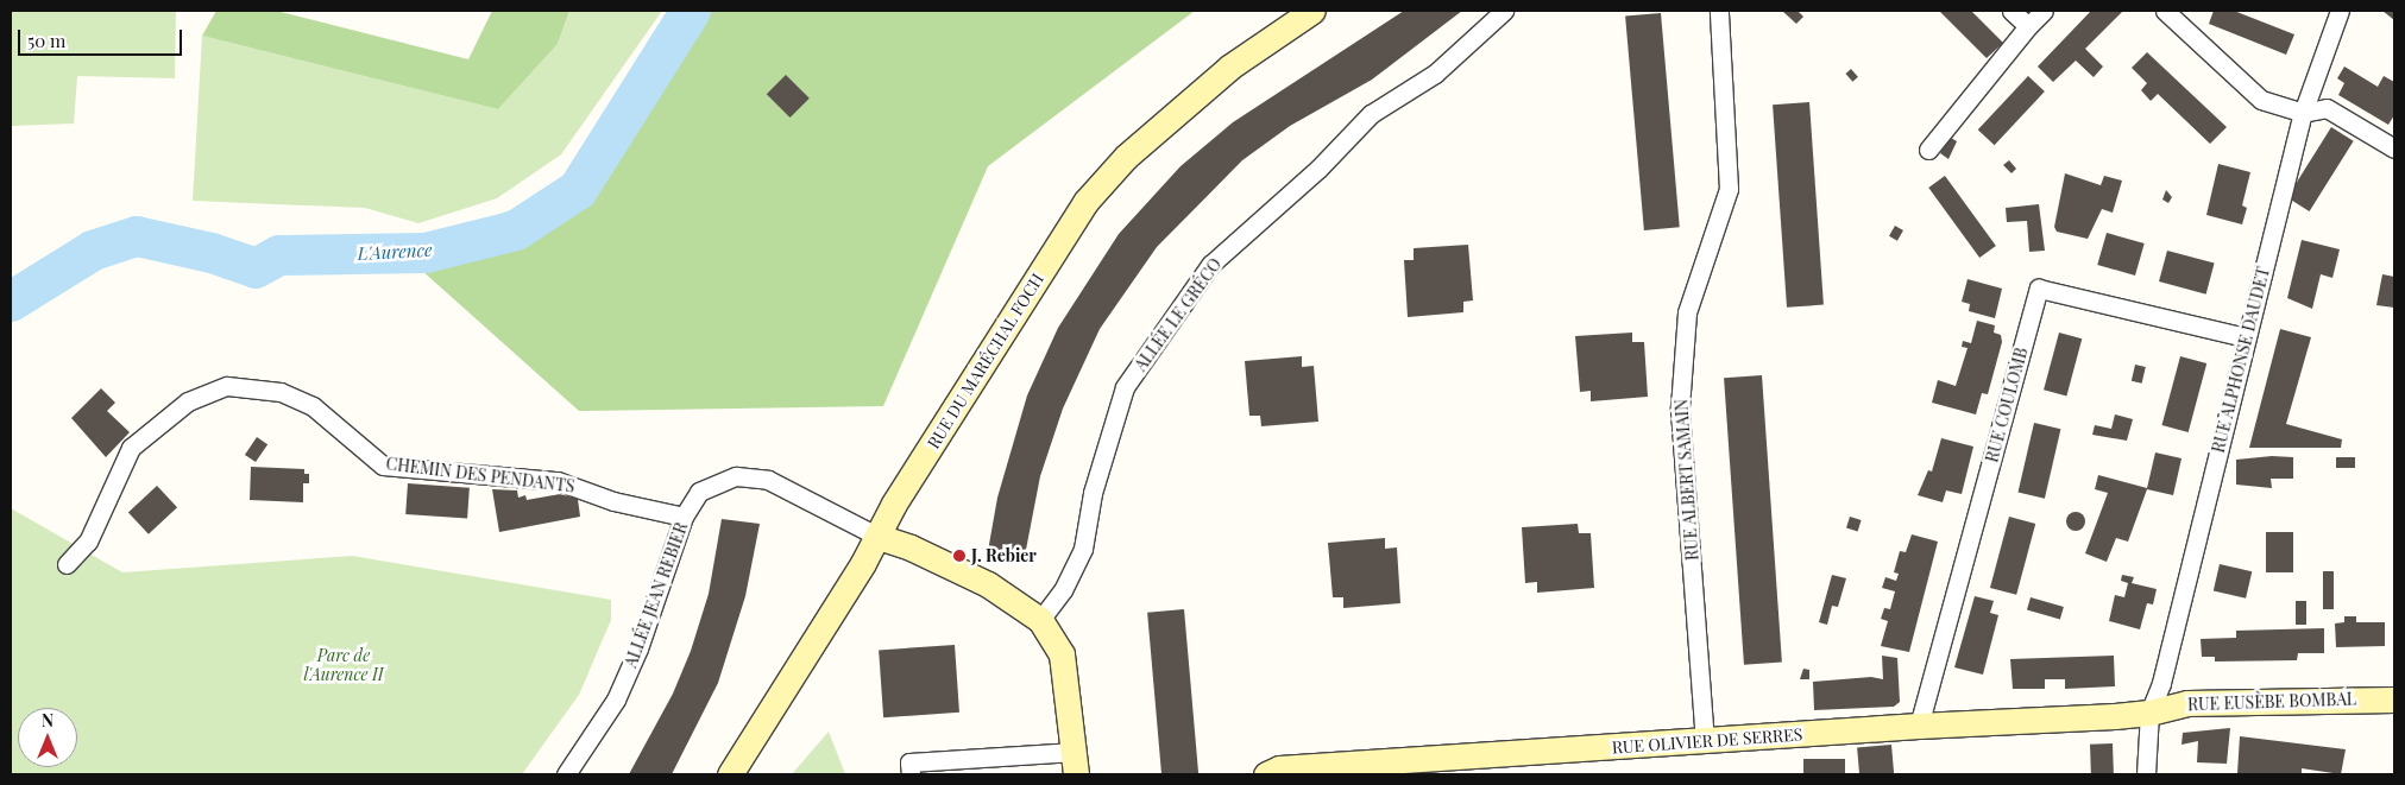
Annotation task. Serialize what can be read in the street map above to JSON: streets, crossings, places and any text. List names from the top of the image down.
{
  "streets": {
    "street": [
      "ALLÉE LE GRÉCO",
      "RUE ALPHONSE DAUDET",
      "RUE DU MARÉCHAL FOCH",
      "RUE COULOMB",
      "CHEMIN DES PENDANTS",
      "RUE ALBERT SAMAIN",
      "ALLÉE JEAN REBIER",
      "RUE EUSÈBE BOMBAL",
      "RUE OLIVIER DE SERRES"
    ]
  },
  "crossings": [
    ["RUE ALPHONSE DAUDET", "RUE COULOMB"],
    ["RUE ALPHONSE DAUDET", "RUE EUSÈBE BOMBAL"],
    ["RUE ALPHONSE DAUDET", "RUE OLIVIER DE SERRES"],
    ["RUE DU MARÉCHAL FOCH", "ALLÉE JEAN REBIER"],
    ["RUE COULOMB", "RUE OLIVIER DE SERRES"],
    ["CHEMIN DES PENDANTS", "ALLÉE JEAN REBIER"],
    ["RUE ALBERT SAMAIN", "RUE OLIVIER DE SERRES"],
    ["RUE EUSÈBE BOMBAL", "RUE OLIVIER DE SERRES"]
  ],
  "water": ["L'Aurence"],
  "parks": ["Parc de l'Aurence II"],
  "places": ["J. Rebier"],
  "scale_bar": "50 m",
  "north": "top"
}
